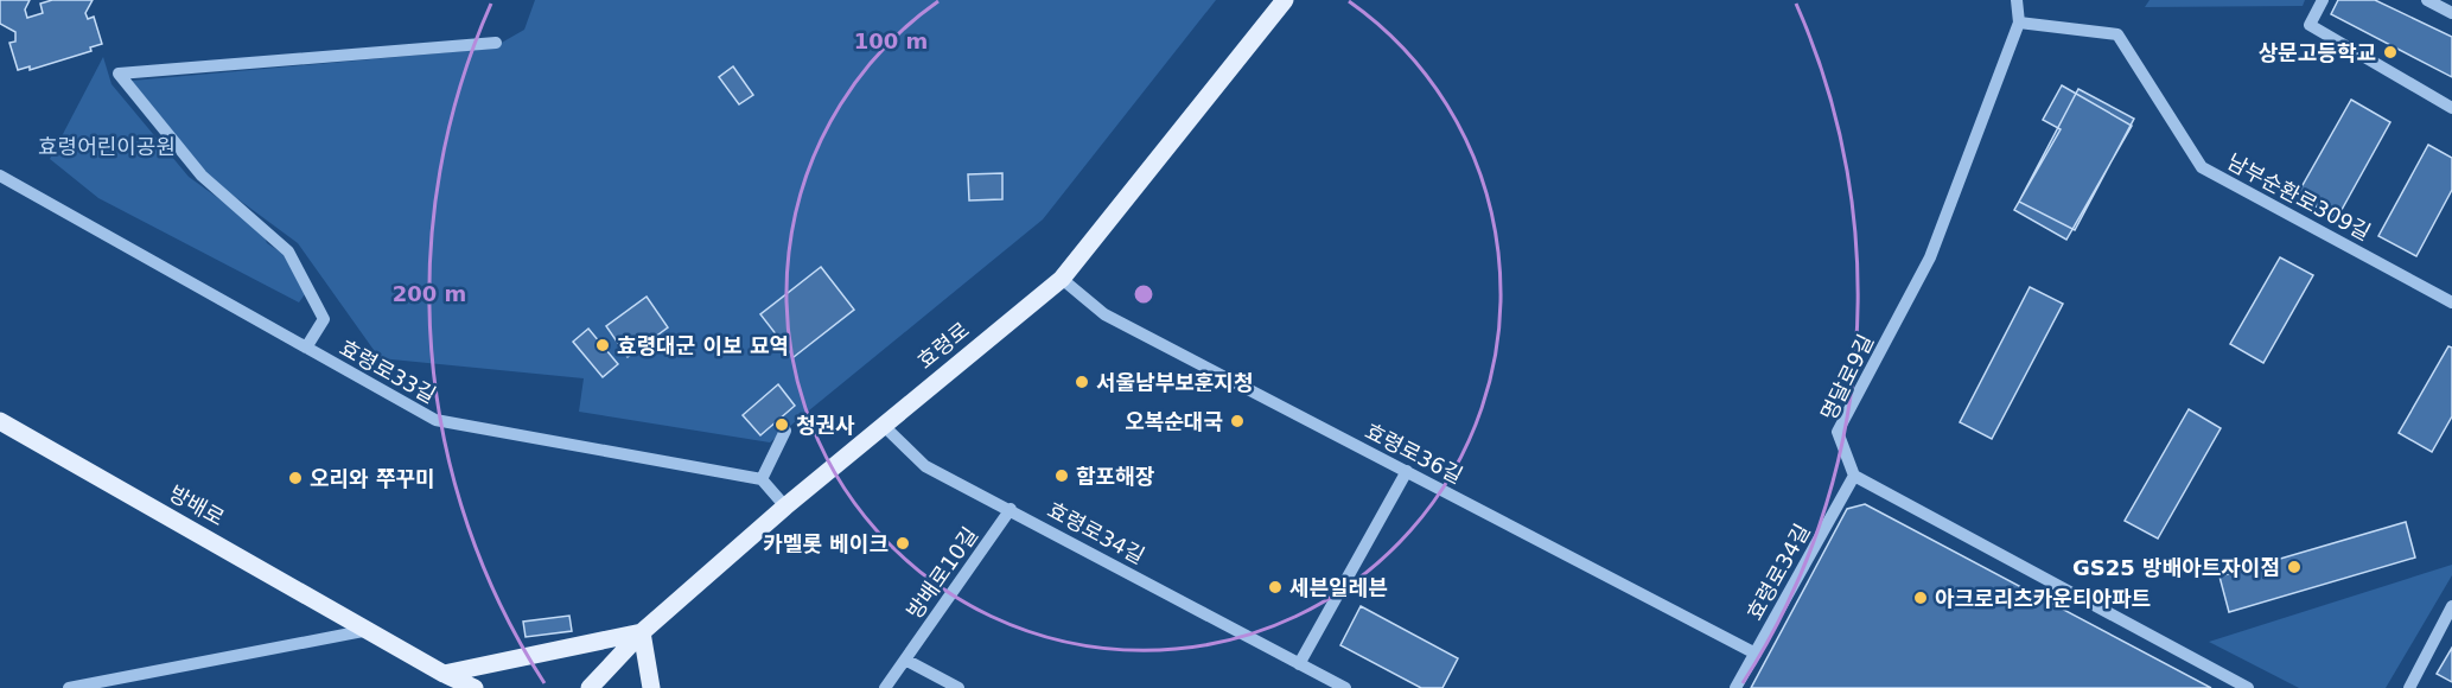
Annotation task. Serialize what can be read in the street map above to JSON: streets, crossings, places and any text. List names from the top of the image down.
{
  "streets": {
    "main road": ["효령로", "방배로"],
    "street": [
      "남부순환로309길",
      "효령로33길",
      "명달로9길",
      "효령로36길",
      "효령로34길",
      "방배로10길"
    ]
  },
  "crossings": [
    ["남부순환로309길", "명달로9길"],
    ["효령로", "효령로36길"],
    ["효령로", "효령로34길"],
    ["명달로9길", "효령로34길"],
    ["효령로36길", "효령로34길"],
    ["효령로34길", "방배로10길"]
  ],
  "parks": ["효령어린이공원"],
  "places": [
    "상문고등학교",
    "효령대군 이보 묘역",
    "서울남부보훈지청",
    "오복순대국",
    "청권사",
    "함포해장",
    "오리와 쭈꾸미",
    "카멜롯 베이크",
    "GS25 방배아트자이점",
    "세븐일레븐",
    "아크로리츠카운티아파트"
  ],
  "rings": ["100 m", "200 m"]
}
